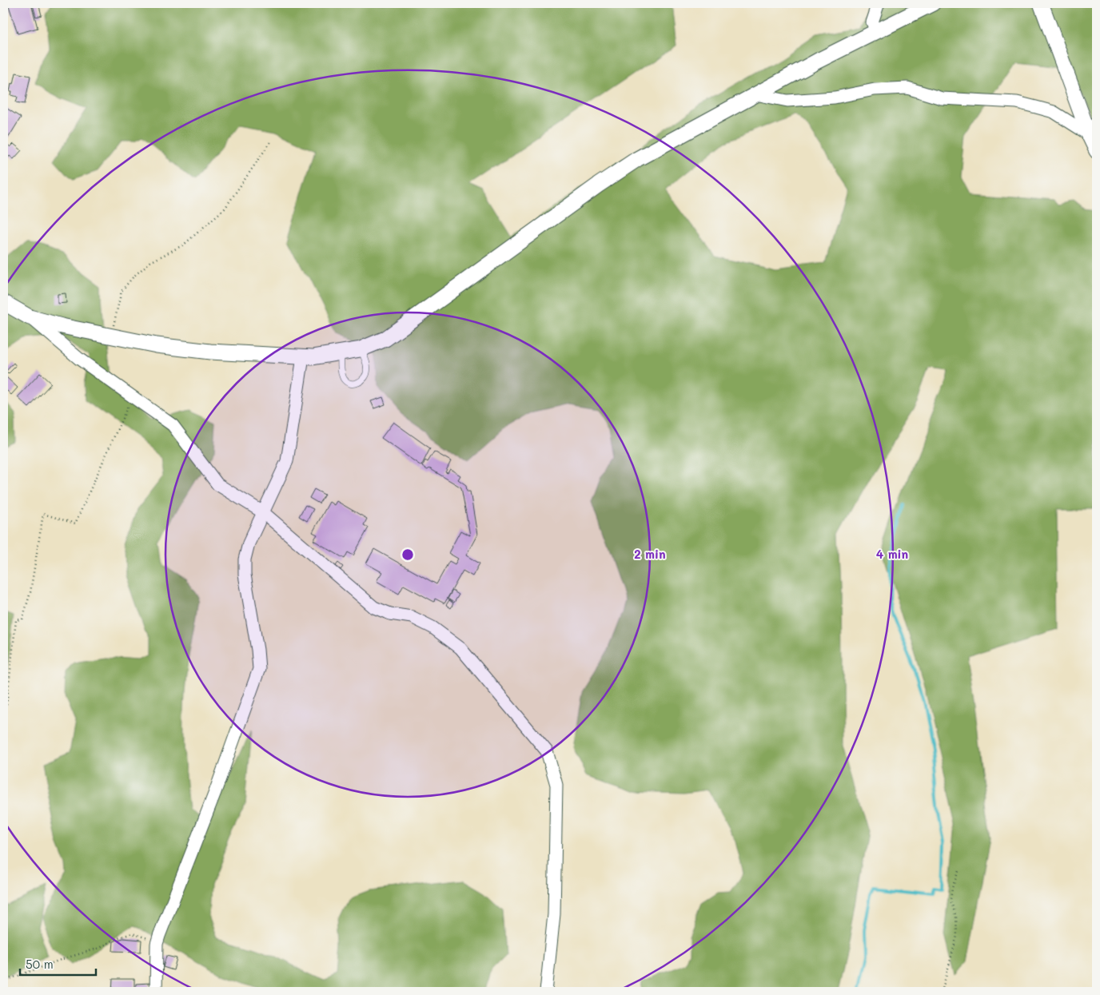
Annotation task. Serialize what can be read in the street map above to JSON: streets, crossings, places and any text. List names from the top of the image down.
{
  "scale_bar": "50 m",
  "rings": ["2 min", "4 min"]
}
